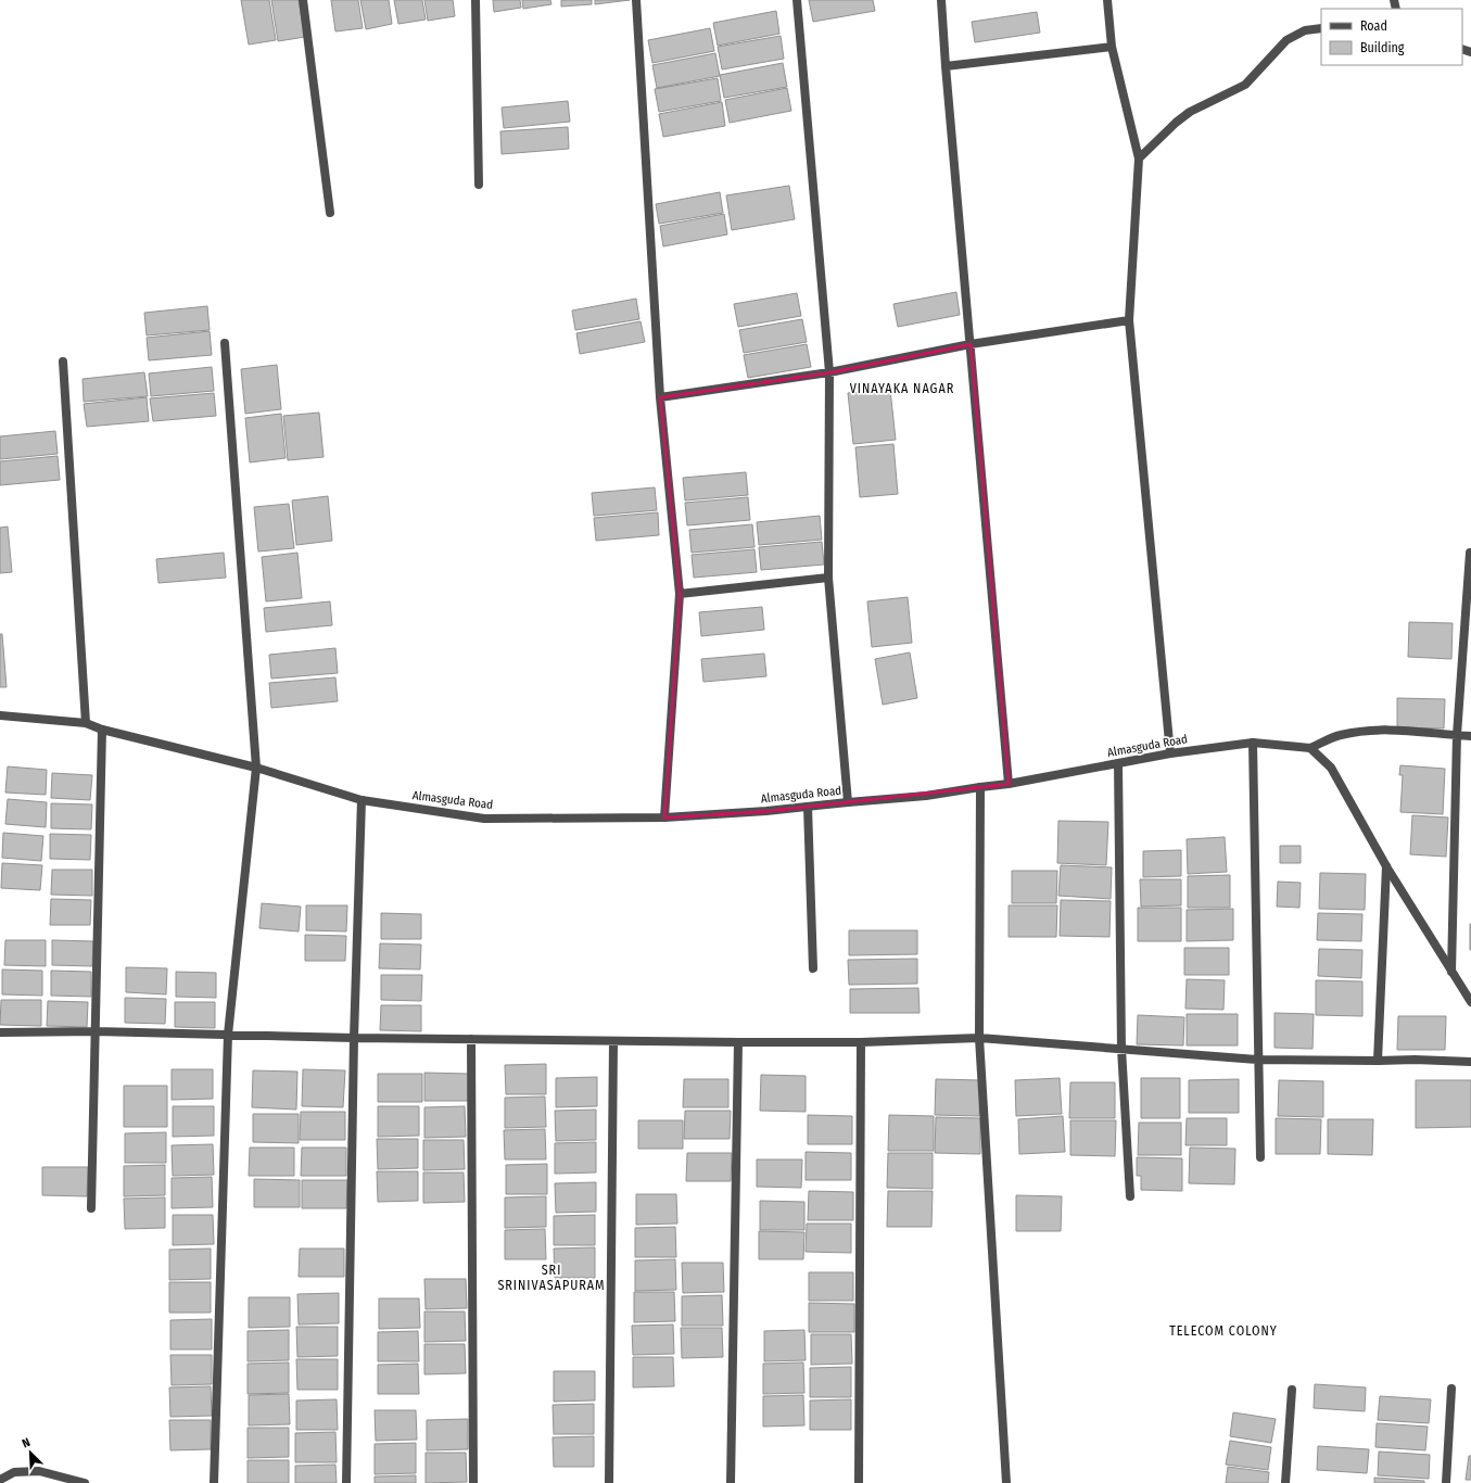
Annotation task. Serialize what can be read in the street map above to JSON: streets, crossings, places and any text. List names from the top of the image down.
{
  "streets": {
    "street": ["Almasguda Road"]
  },
  "districts": ["VINAYAKA NAGAR", "SRI SRINIVASAPURAM", "TELECOM COLONY"],
  "legend": ["Road", "Building"],
  "north": "top left"
}
